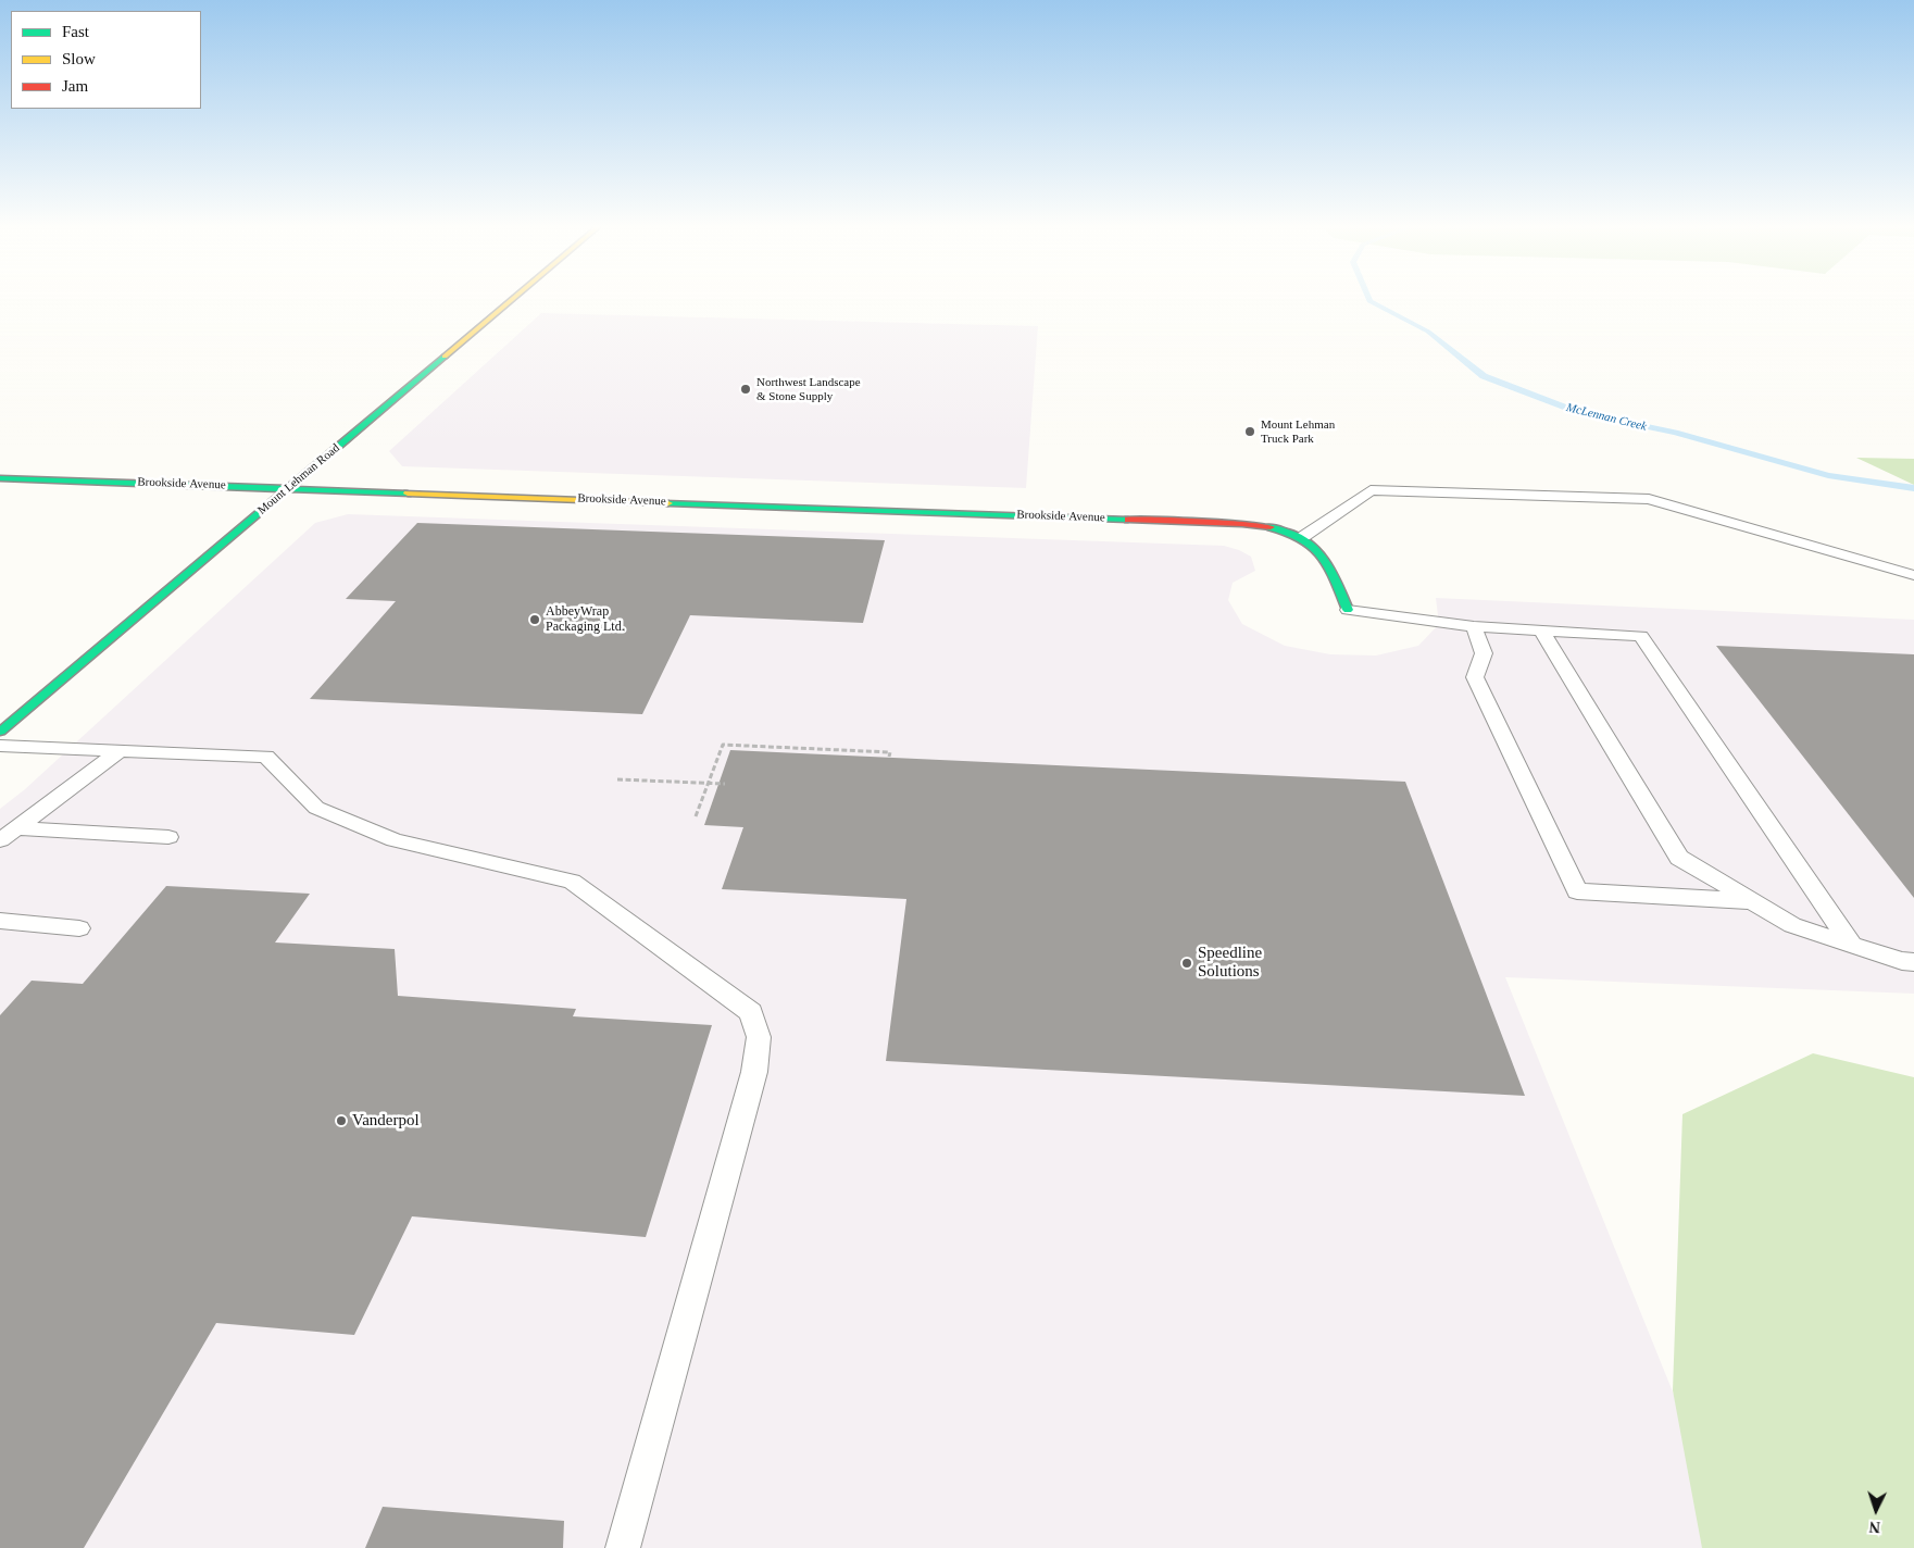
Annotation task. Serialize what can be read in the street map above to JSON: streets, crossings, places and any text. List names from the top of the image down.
{
  "streets": {
    "street": ["Mount Lehman Road", "Brookside Avenue"]
  },
  "crossings": [
    ["Mount Lehman Road", "Brookside Avenue"]
  ],
  "water": ["McLennan Creek"],
  "places": [
    "Northwest Landscape & Stone Supply",
    "Mount Lehman Truck Park",
    "AbbeyWrap Packaging Ltd.",
    "Speedline Solutions",
    "Vanderpol"
  ],
  "legend": ["Fast", "Slow", "Jam"],
  "north": "bottom"
}
